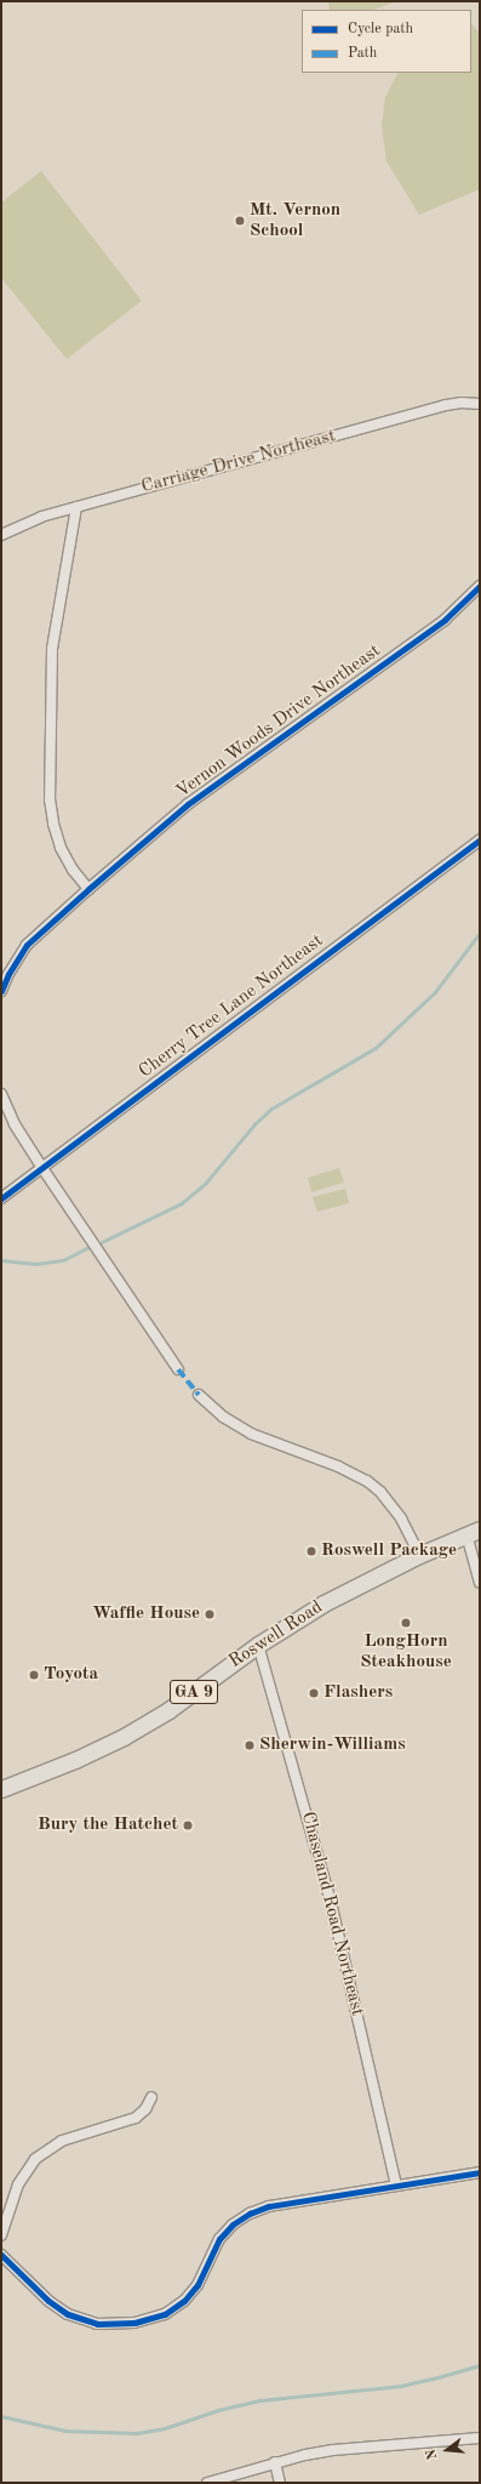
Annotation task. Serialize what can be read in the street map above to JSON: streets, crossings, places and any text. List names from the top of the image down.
{
  "streets": {
    "main road": ["Roswell Road", "GA 9"],
    "street": [
      "Carriage Drive Northeast",
      "Vernon Woods Drive Northeast",
      "Cherry Tree Lane Northeast",
      "Chaseland Road Northeast"
    ]
  },
  "crossings": [
    ["Roswell Road", "Chaseland Road Northeast"]
  ],
  "places": [
    "Mt. Vernon School",
    "Roswell Package",
    "Waffle House",
    "LongHorn Steakhouse",
    "Toyota",
    "Flashers",
    "Sherwin-Williams",
    "Bury the Hatchet"
  ],
  "legend": ["Cycle path", "Path"],
  "north": "left"
}
